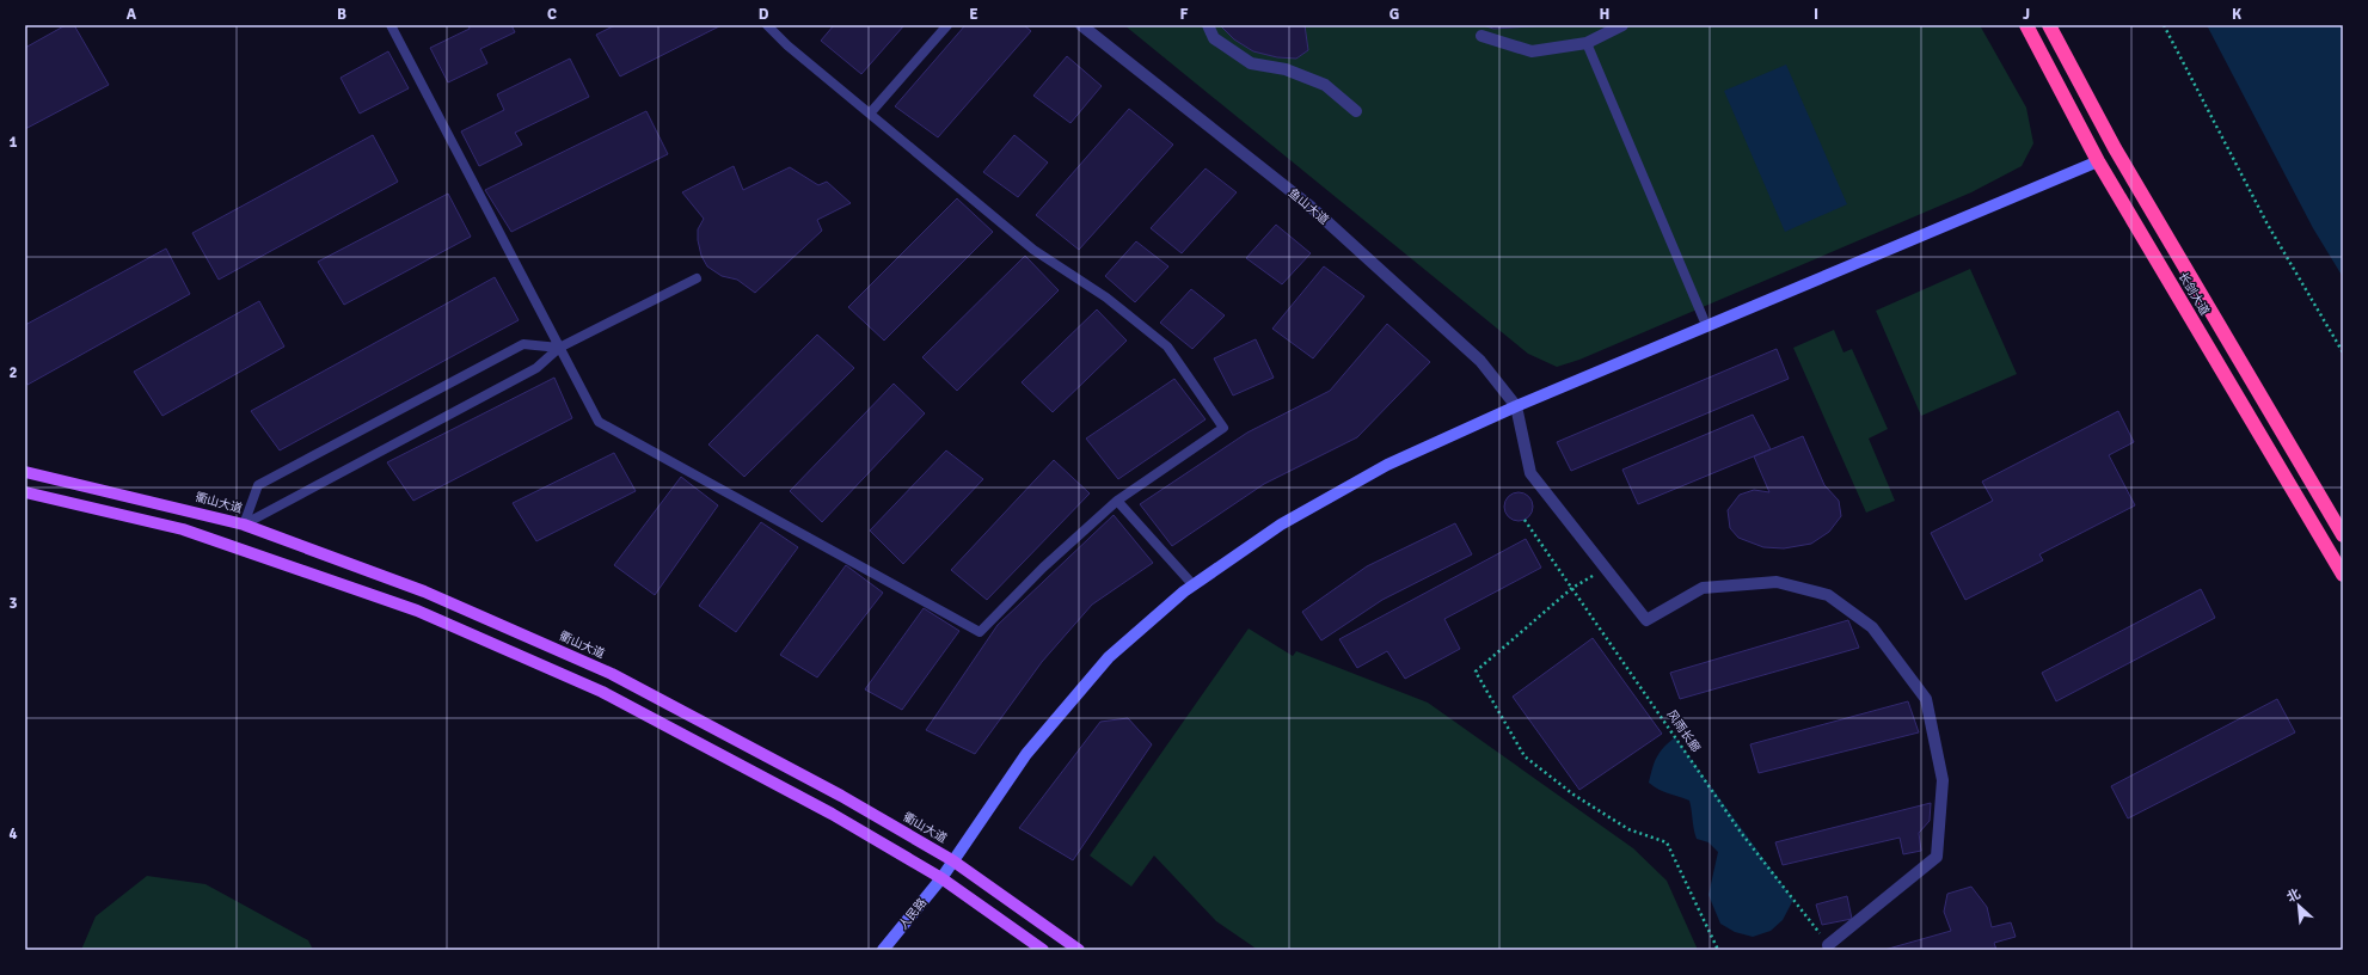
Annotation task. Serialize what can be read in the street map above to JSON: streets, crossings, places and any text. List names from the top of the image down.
{
  "streets": {
    "highway": ["长剑大道"],
    "main road": ["衢山大道"],
    "street": ["鱼山大道", "人民路"],
    "path": ["风雨长廊"]
  },
  "crossings": [
    ["鱼山大道", "人民路"],
    ["长剑大道", "人民路"],
    ["衢山大道", "人民路"]
  ],
  "north": "top left",
  "grid": {
    "columns": [
      "A",
      "B",
      "C",
      "D",
      "E",
      "F",
      "G",
      "H",
      "I",
      "J",
      "K"
    ],
    "rows": [
      "1",
      "2",
      "3",
      "4"
    ]
  }
}
